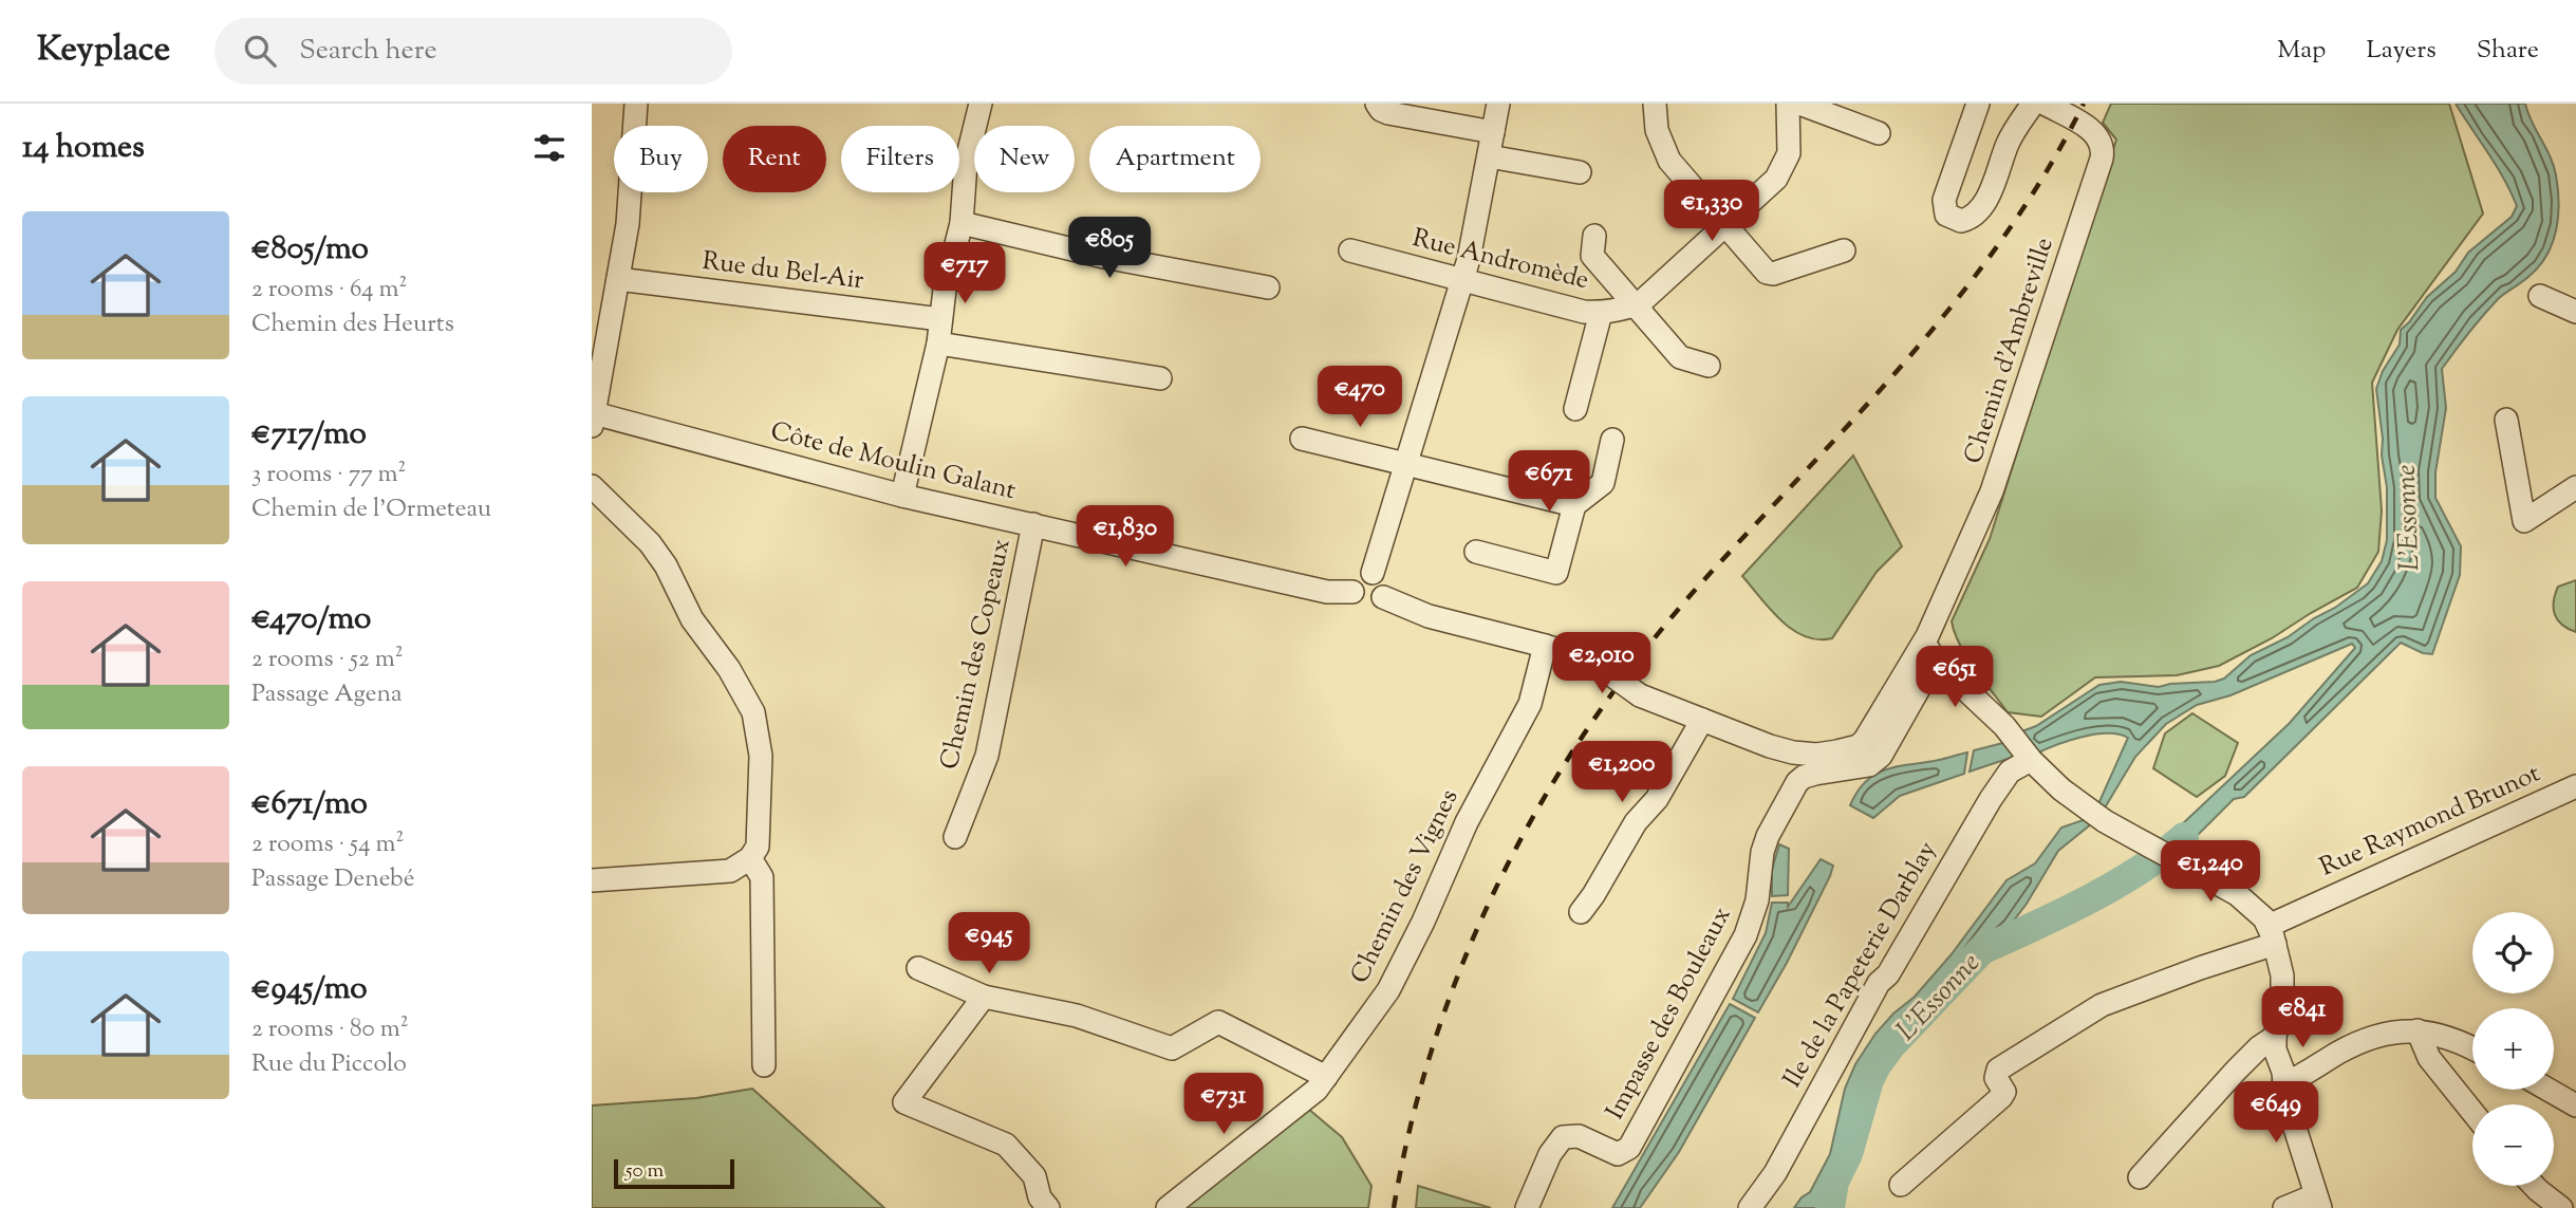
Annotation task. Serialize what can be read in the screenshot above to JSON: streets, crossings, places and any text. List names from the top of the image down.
{
  "streets": {
    "street": [
      "Rue Andromède",
      "Rue du Bel-Air",
      "Chemin d'Ambreville",
      "Côte de Moulin Galant",
      "Chemin des Copeaux",
      "Rue Raymond Brunot",
      "Chemin des Vignes",
      "Ile de la Papeterie Darblay",
      "Impasse des Bouleaux"
    ]
  },
  "crossings": [
    ["Chemin d'Ambreville", "Côte de Moulin Galant"],
    ["Côte de Moulin Galant", "Chemin des Copeaux"],
    ["Côte de Moulin Galant", "Chemin des Vignes"]
  ],
  "water": ["L'Essonne"],
  "scale_bar": "50 m",
  "page": {
    "header": "Keyplace",
    "search": "Search here",
    "nav": ["Map", "Layers", "Share"],
    "heading": "14 homes",
    "chip": [
      "Buy",
      "Rent",
      "Filters",
      "New",
      "Apartment"
    ],
    "price": [
      "€1,330",
      "€805",
      "€717",
      "€470",
      "€671",
      "€1,830",
      "€2,010",
      "€651",
      "€1,200",
      "€1,240",
      "€945",
      "€841",
      "€731",
      "€649"
    ],
    "list": [
      {
        "name": "€805/mo",
        "note": "2 rooms · 64 m² · Chemin des Heurts"
      },
      {
        "name": "€717/mo",
        "note": "3 rooms · 77 m² · Chemin de l'Ormeteau"
      },
      {
        "name": "€470/mo",
        "note": "2 rooms · 52 m² · Passage Agena"
      },
      {
        "name": "€671/mo",
        "note": "2 rooms · 54 m² · Passage Denebé"
      },
      {
        "name": "€945/mo",
        "note": "2 rooms · 80 m² · Rue du Piccolo"
      }
    ],
    "map_buttons": ["+", "−"],
    "scale": "50 m"
  }
}
